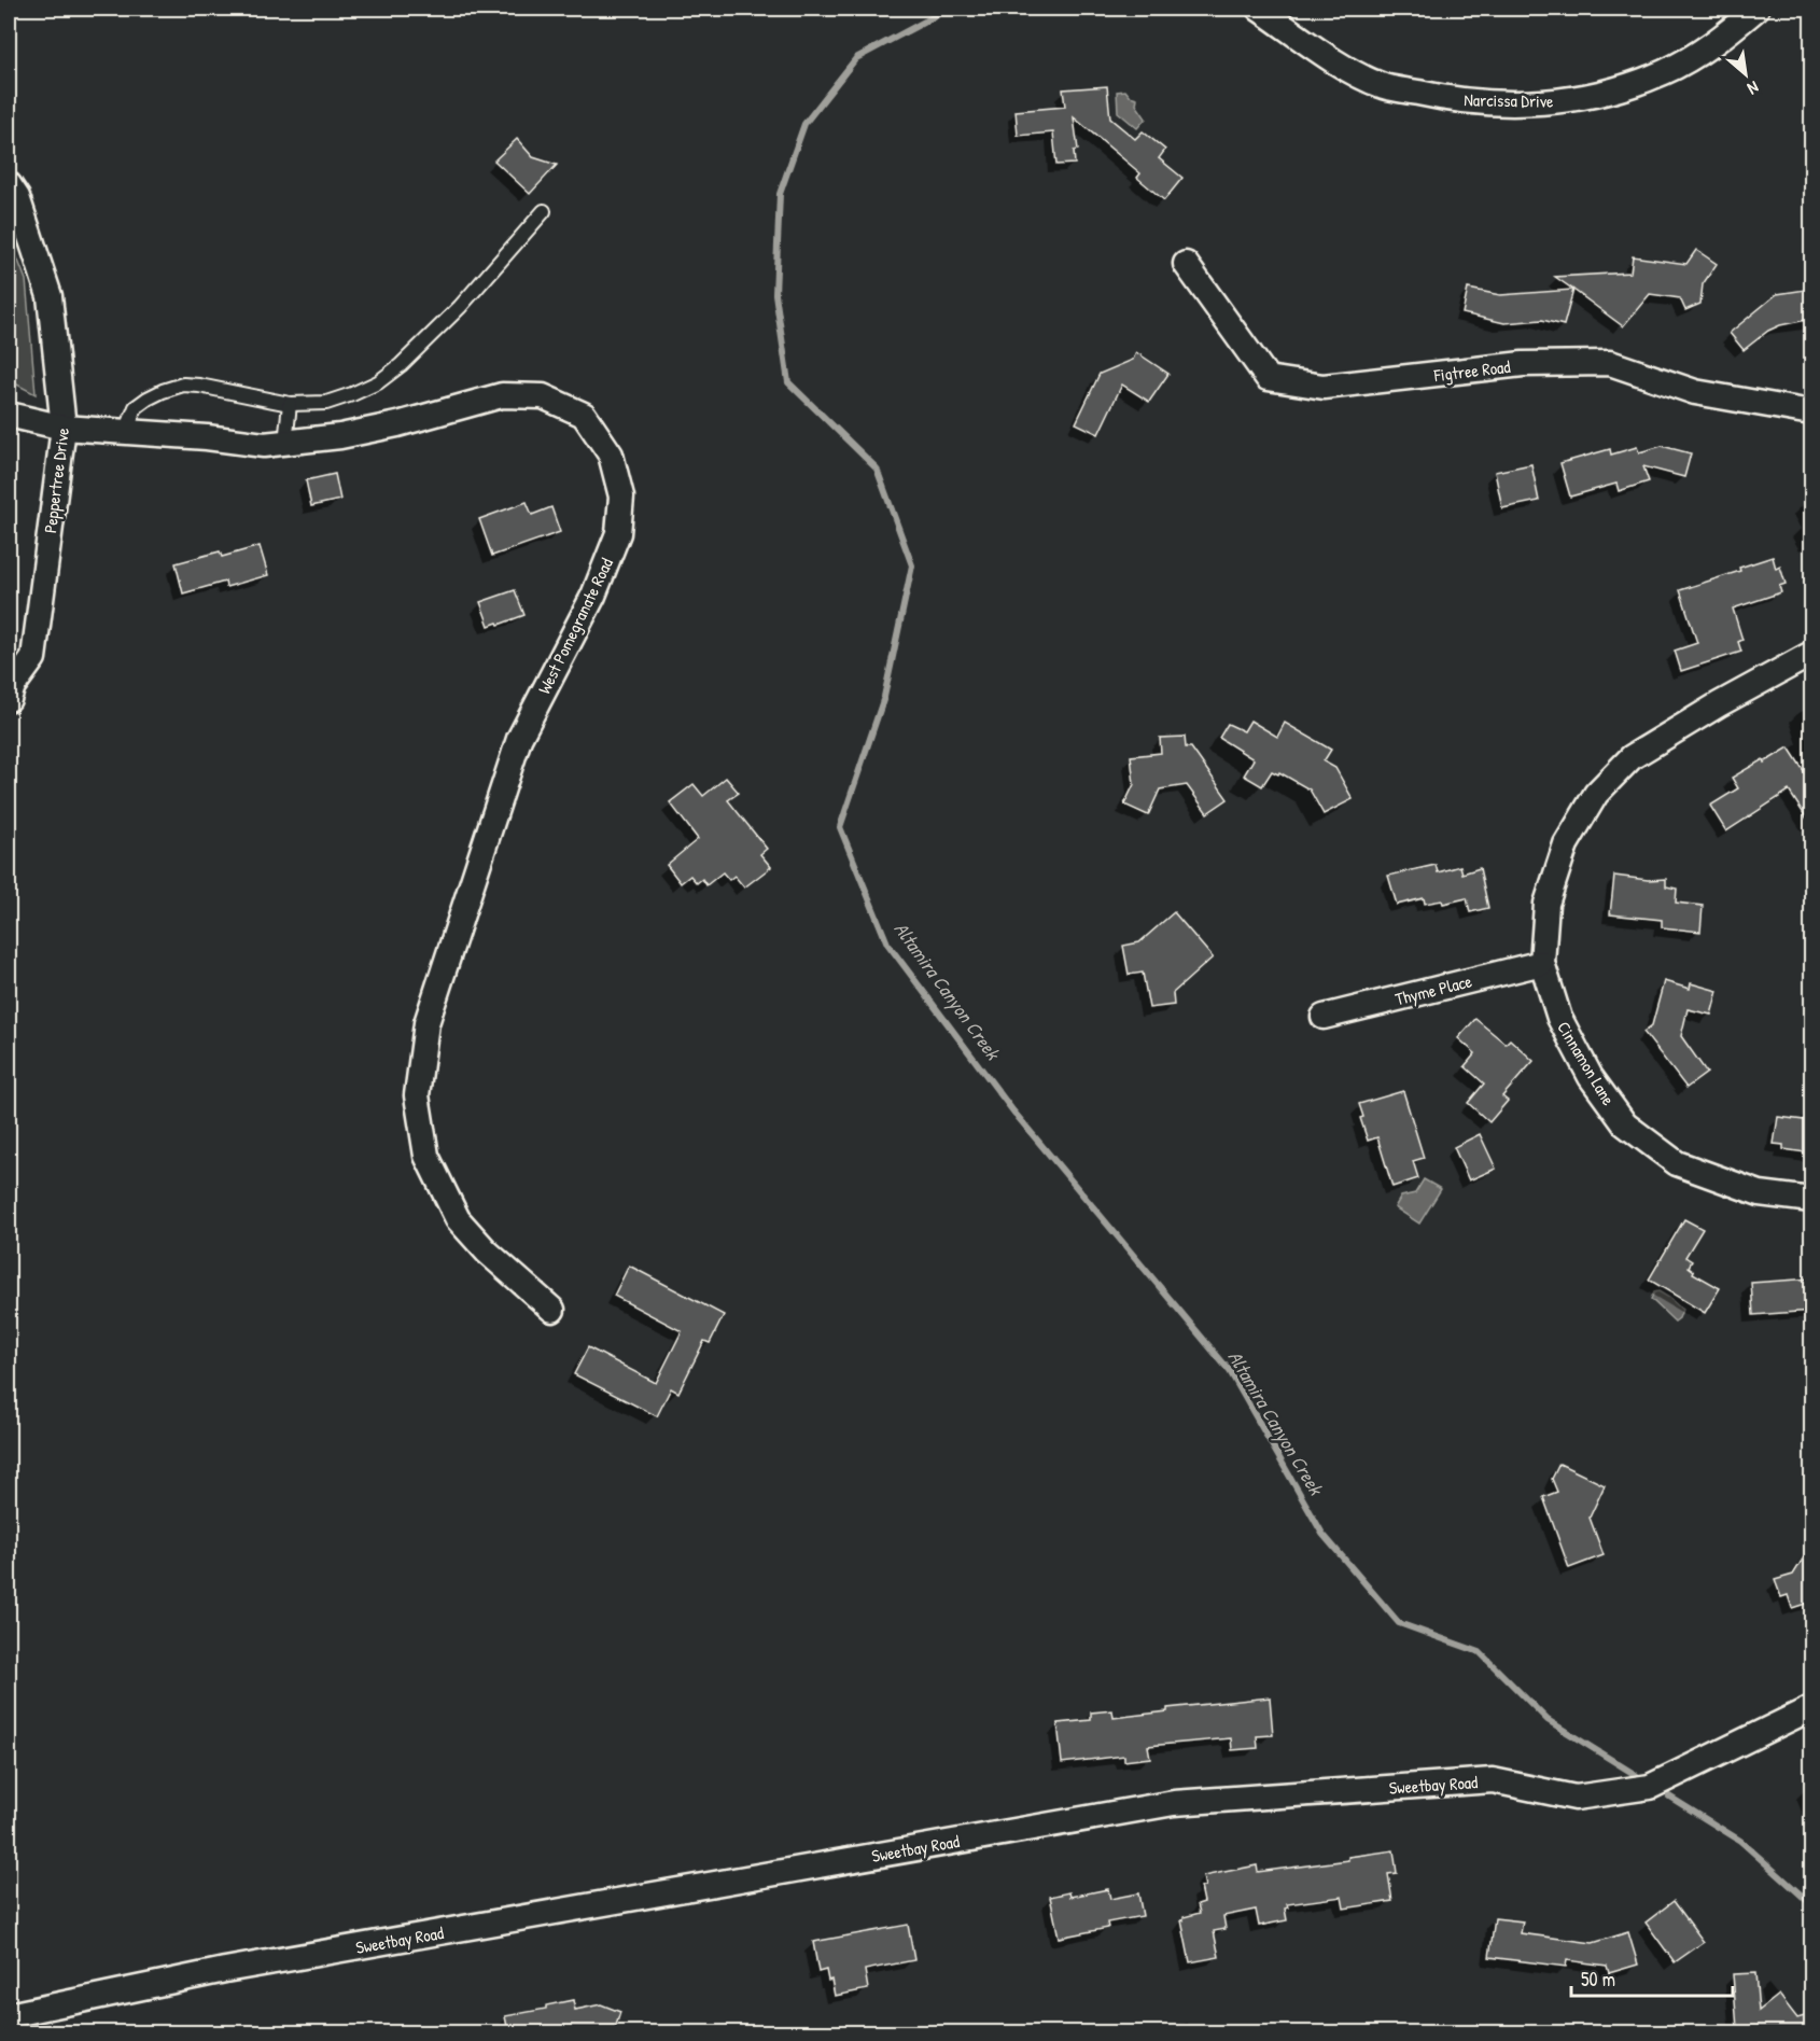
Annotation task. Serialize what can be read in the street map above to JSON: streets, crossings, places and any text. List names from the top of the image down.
{
  "streets": {
    "street": [
      "Narcissa Drive",
      "Figtree Road",
      "Peppertree Drive",
      "West Pomegranate Road",
      "Thyme Place",
      "Cinnamon Lane",
      "Sweetbay Road"
    ]
  },
  "crossings": [
    ["Peppertree Drive", "West Pomegranate Road"],
    ["Thyme Place", "Cinnamon Lane"]
  ],
  "water": ["Altamira Canyon Creek"],
  "scale_bar": "50 m",
  "north": "bottom right"
}
